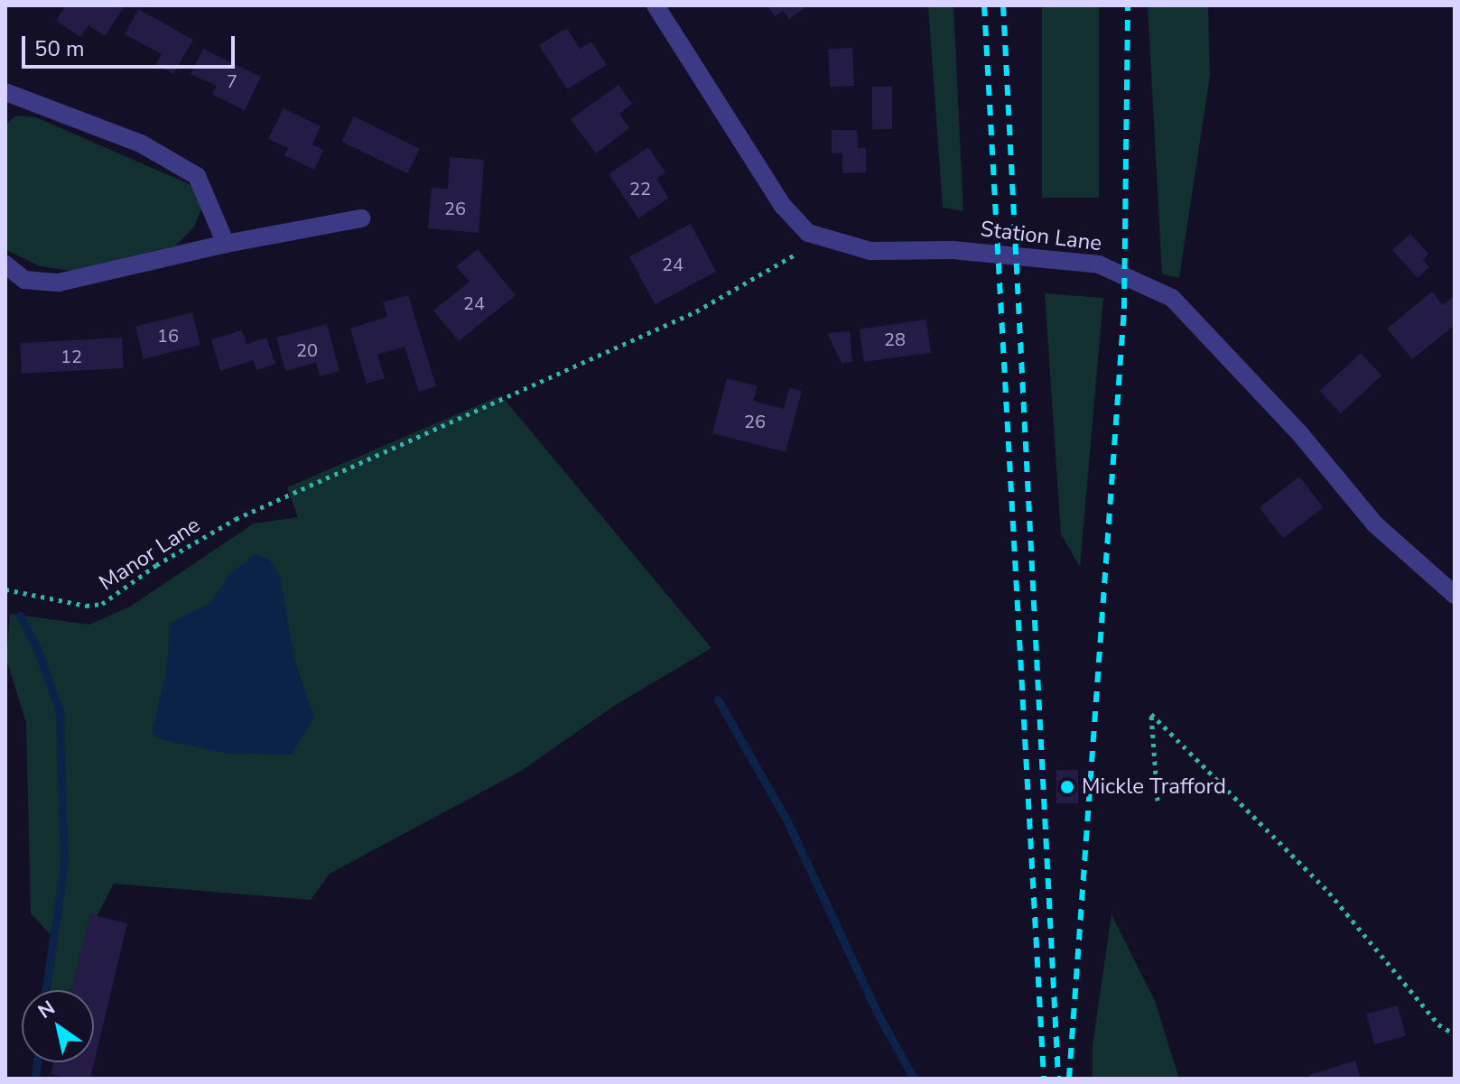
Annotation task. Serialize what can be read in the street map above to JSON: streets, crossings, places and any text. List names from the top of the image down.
{
  "streets": {
    "street": ["Station Lane"],
    "path": ["Manor Lane"]
  },
  "crossings": [
    ["Station Lane", "Manor Lane"]
  ],
  "places": ["Mickle Trafford"],
  "house_numbers": [
    "7",
    "22",
    "26",
    "24",
    "24",
    "16",
    "28",
    "20",
    "12",
    "26"
  ],
  "scale_bar": "50 m",
  "north": "top left"
}
